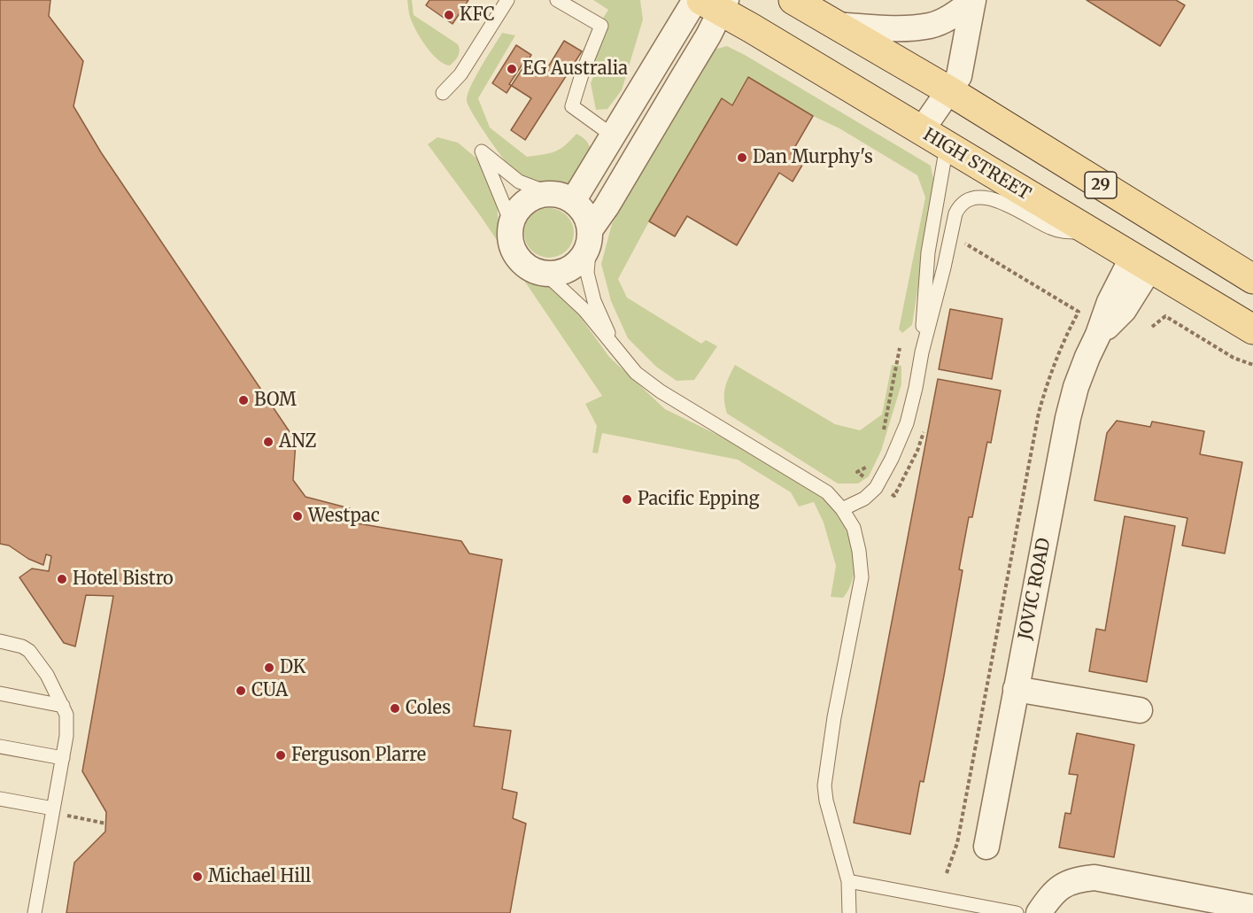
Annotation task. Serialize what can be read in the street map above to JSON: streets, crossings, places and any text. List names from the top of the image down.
{
  "streets": {
    "main road": ["HIGH STREET", "29"],
    "street": ["JOVIC ROAD"]
  },
  "crossings": [
    ["HIGH STREET", "JOVIC ROAD"]
  ],
  "places": [
    "KFC",
    "EG Australia",
    "Dan Murphy's",
    "BOM",
    "ANZ",
    "Pacific Epping",
    "Westpac",
    "Hotel Bistro",
    "DK",
    "CUA",
    "Coles",
    "Ferguson Plarre",
    "Michael Hill"
  ]
}
